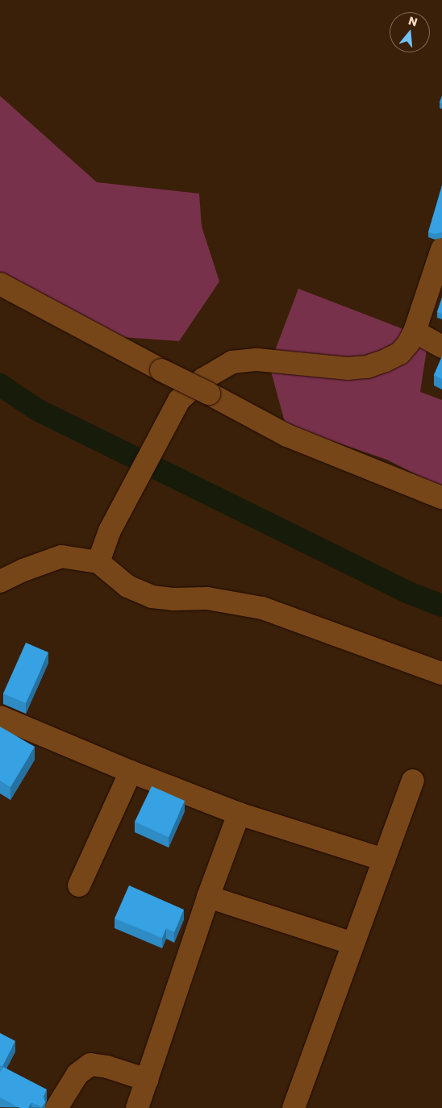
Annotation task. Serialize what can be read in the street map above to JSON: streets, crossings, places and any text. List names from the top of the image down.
{
  "north": "top"
}
